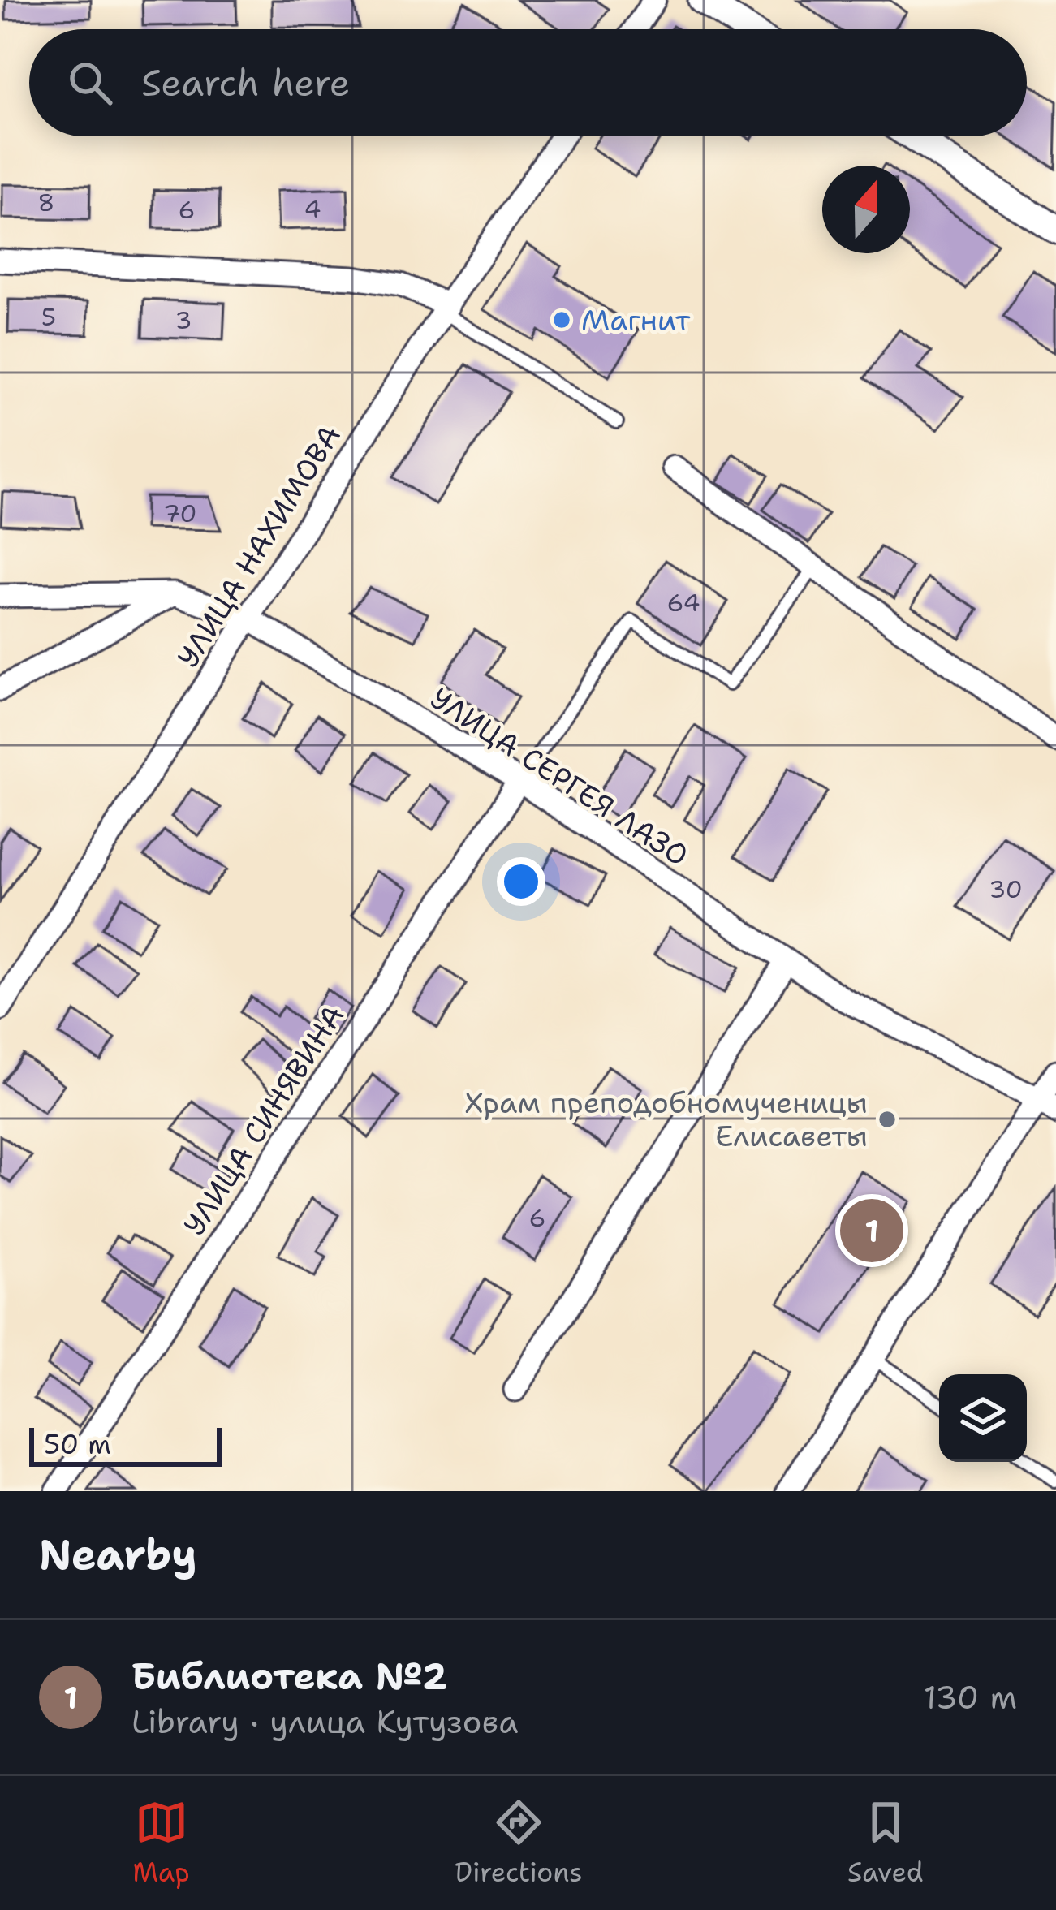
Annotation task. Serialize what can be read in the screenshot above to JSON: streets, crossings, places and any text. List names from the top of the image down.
{
  "streets": {
    "street": ["УЛИЦА НАХИМОВА", "УЛИЦА СЕРГЕЯ ЛАЗО", "УЛИЦА СИНЯВИНА"]
  },
  "crossings": [
    ["УЛИЦА НАХИМОВА", "УЛИЦА СЕРГЕЯ ЛАЗО"],
    ["УЛИЦА СЕРГЕЯ ЛАЗО", "УЛИЦА СИНЯВИНА"]
  ],
  "places": ["Магнит", "Храм преподобномученицы Елисаветы"],
  "house_numbers": [
    "8",
    "4",
    "6",
    "5",
    "3",
    "70",
    "64",
    "30",
    "6"
  ],
  "scale_bar": "50 m",
  "north": "top",
  "page": {
    "search": "Search here",
    "pins": "1",
    "scale": "50 m",
    "heading": "Nearby",
    "list": [
      {
        "mark": "1",
        "name": "Библиотека №2",
        "note": "Library · улица Кутузова",
        "value": "130 m"
      }
    ],
    "nav": ["Map", "Directions", "Saved"]
  }
}
